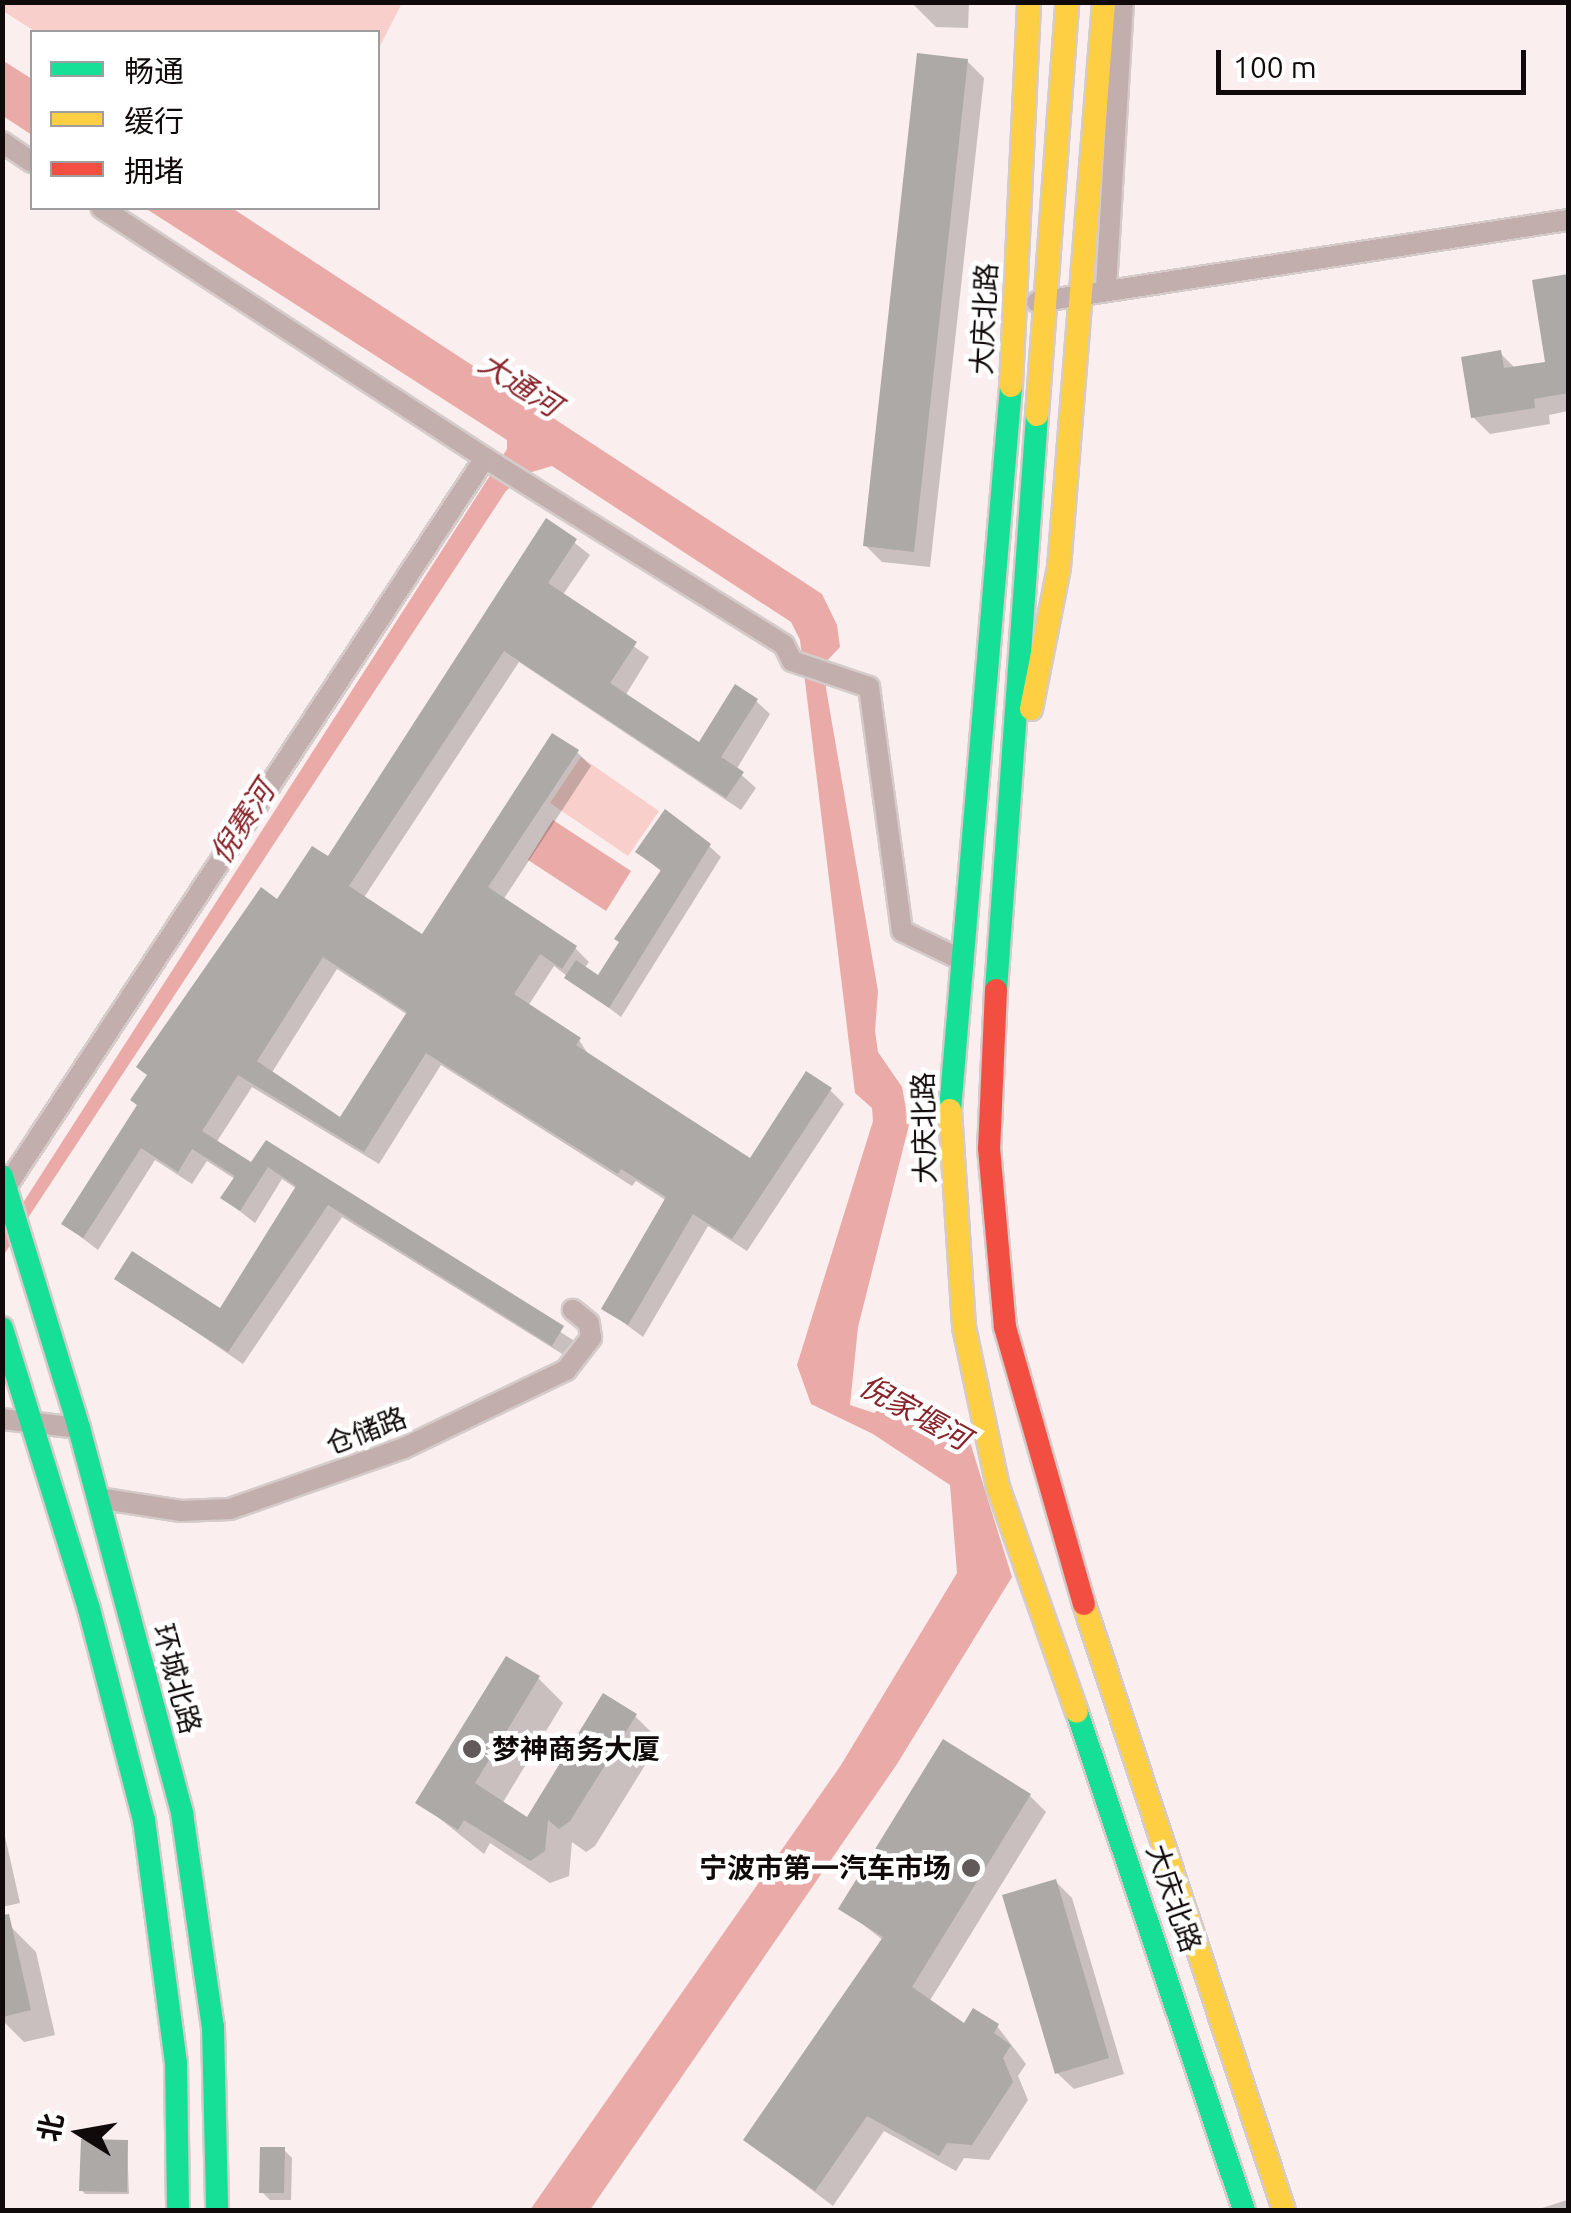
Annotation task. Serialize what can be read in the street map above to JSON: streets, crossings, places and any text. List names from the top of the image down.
{
  "streets": {
    "main road": ["大庆北路", "环城北路"],
    "street": ["仓储路"]
  },
  "crossings": [
    ["仓储路", "环城北路"]
  ],
  "water": ["大通河", "倪赛河", "倪家堰河"],
  "places": ["梦神商务大厦", "宁波市第一汽车市场"],
  "legend": ["畅通", "缓行", "拥堵"],
  "scale_bar": "100 m",
  "north": "left"
}
